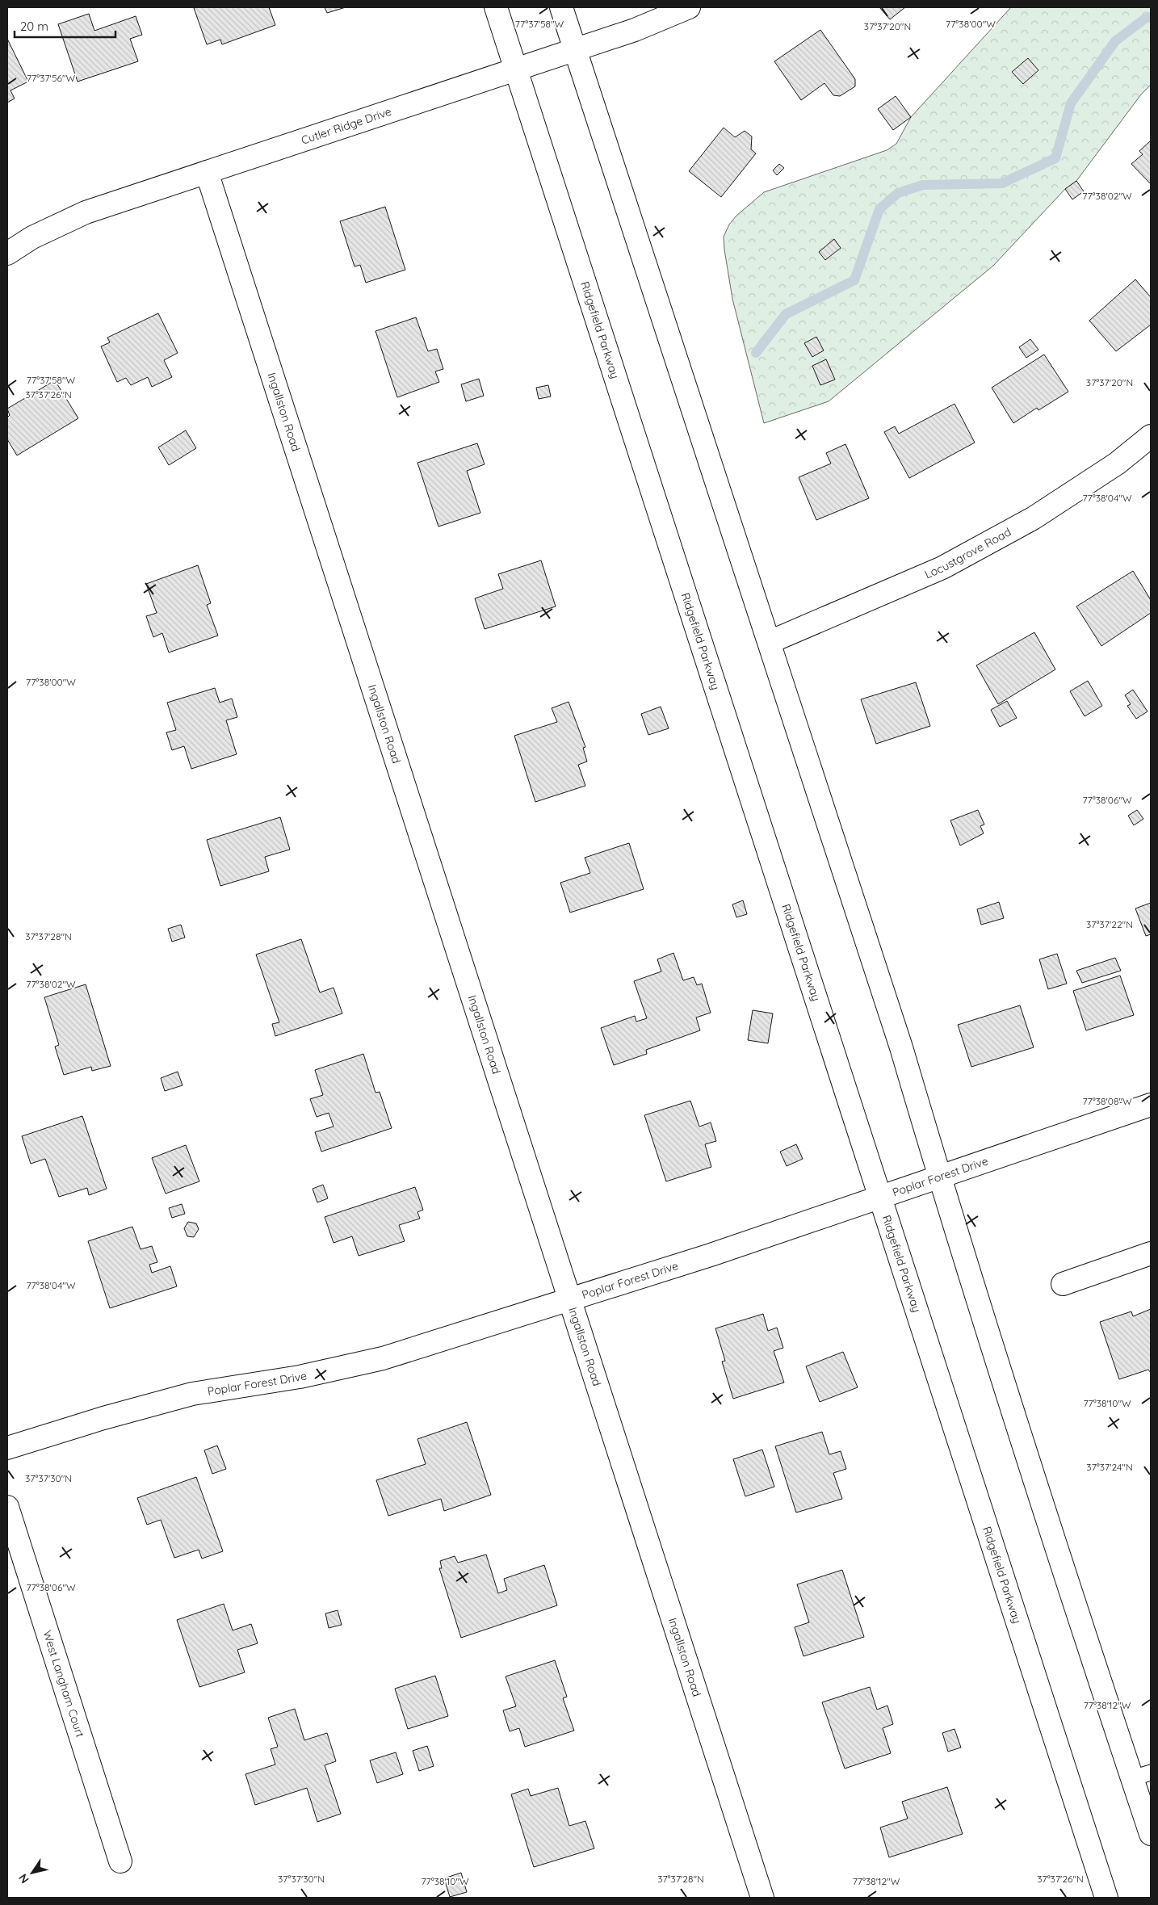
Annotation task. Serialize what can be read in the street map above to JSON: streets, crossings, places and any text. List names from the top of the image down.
{
  "streets": {
    "street": [
      "Cutler Ridge Drive",
      "Ridgefield Parkway",
      "Ingallston Road",
      "Locustgrove Road",
      "Poplar Forest Drive",
      "West Langham Court"
    ]
  },
  "crossings": [
    ["Cutler Ridge Drive", "Ridgefield Parkway"],
    ["Cutler Ridge Drive", "Ingallston Road"],
    ["Ridgefield Parkway", "Poplar Forest Drive"],
    ["Ingallston Road", "Poplar Forest Drive"]
  ],
  "scale_bar": "20 m",
  "north": "bottom left",
  "coordinates": [
    "77°37'58\"W",
    "77°38'00\"W",
    "37°37'20\"N",
    "77°37'56\"W",
    "77°38'02\"W",
    "37°37'26\"N",
    "77°38'04\"W",
    "77°38'06\"W",
    "37°37'22\"N",
    "37°37'28\"N",
    "77°38'08\"W",
    "77°38'10\"W",
    "37°37'24\"N",
    "37°37'30\"N",
    "77°38'12\"W"
  ]
}
